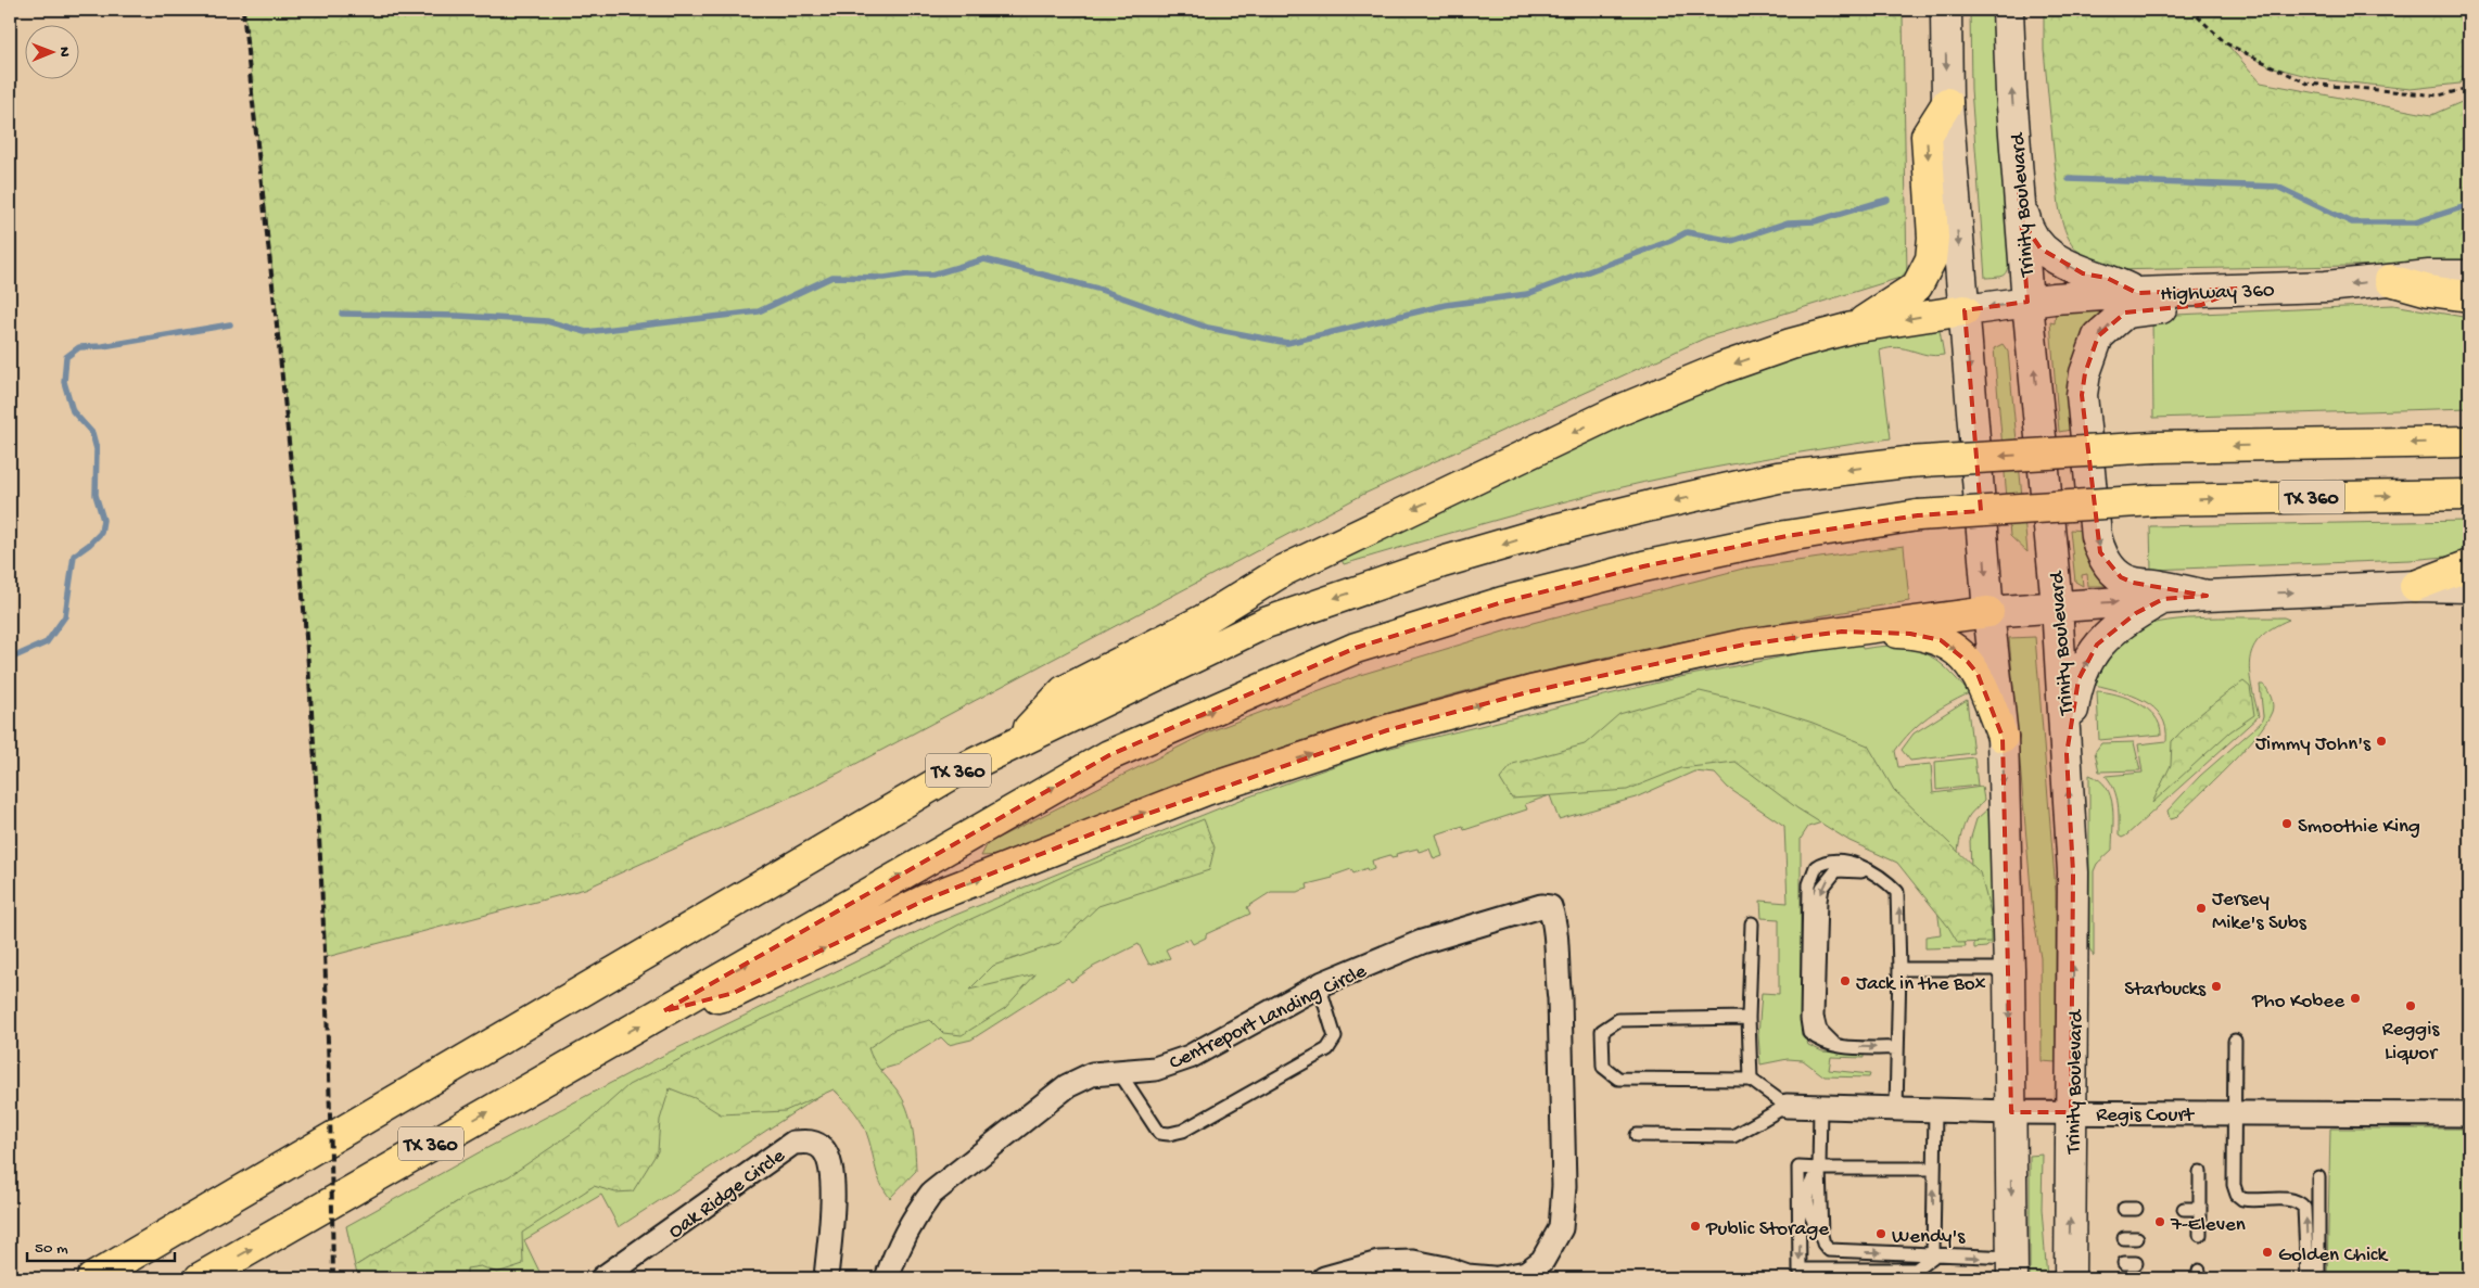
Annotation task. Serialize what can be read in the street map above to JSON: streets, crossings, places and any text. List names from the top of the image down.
{
  "streets": {
    "highway": ["TX 360"],
    "main road": ["Trinity Boulevard", "Highway 360"],
    "street": ["Centreport Landing Circle", "Regis Court", "Oak Ridge Circle"]
  },
  "crossings": [
    ["Trinity Boulevard", "Highway 360"],
    ["Trinity Boulevard", "Regis Court"]
  ],
  "one_way": ["Highway 360"],
  "places": [
    "Jimmy John's",
    "Smoothie King",
    "Jersey Mike's Subs",
    "Jack in the Box",
    "Starbucks",
    "Pho Kobee",
    "Reggis Liquor",
    "7-Eleven",
    "Public Storage",
    "Wendy's",
    "Golden Chick"
  ],
  "scale_bar": "50 m",
  "north": "right"
}
